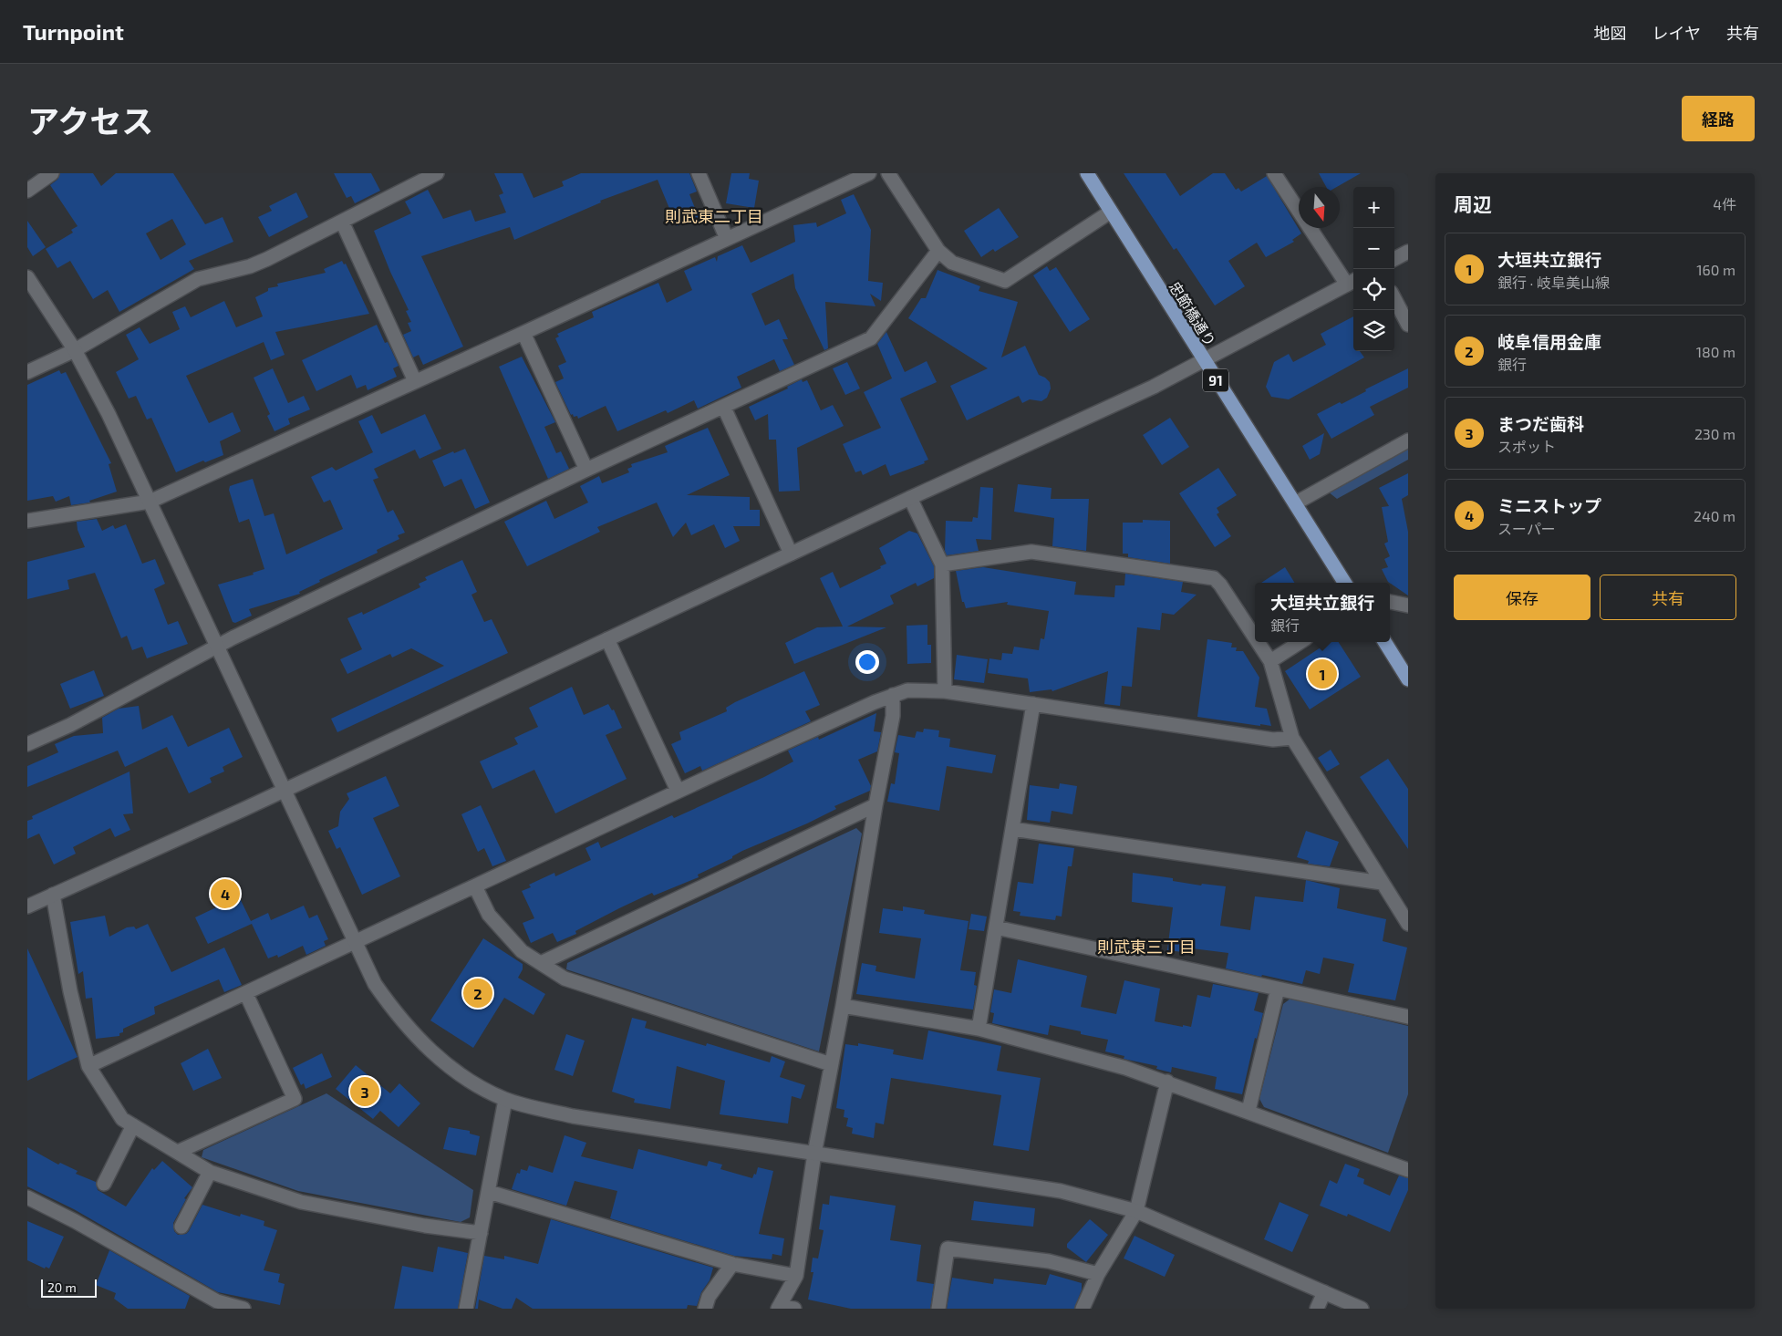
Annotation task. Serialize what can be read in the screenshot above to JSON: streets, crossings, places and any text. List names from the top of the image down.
{
  "streets": {
    "main road": ["忠節橋通り", "91"]
  },
  "districts": ["則武東二丁目", "則武東三丁目"],
  "scale_bar": "20 m",
  "north": "bottom",
  "page": {
    "header": "Turnpoint",
    "nav": ["地図", "レイヤ", "共有"],
    "title": "アクセス",
    "buttons": [
      "経路",
      ["保存", "共有"]
    ],
    "heading": ["周辺", "4件"],
    "map_buttons": ["+", "−"],
    "list": [
      {
        "mark": "1",
        "name": "大垣共立銀行",
        "note": "銀行 · 岐阜美山線",
        "value": "160 m"
      },
      {
        "mark": "2",
        "name": "岐阜信用金庫",
        "note": "銀行",
        "value": "180 m"
      },
      {
        "mark": "3",
        "name": "まつだ歯科",
        "note": "スポット",
        "value": "230 m"
      },
      {
        "mark": "4",
        "name": "ミニストップ",
        "note": "スーパー",
        "value": "240 m"
      }
    ],
    "popup": ["大垣共立銀行", "銀行"],
    "pins": [
      "1",
      "4",
      "2",
      "3"
    ],
    "scale": "20 m"
  }
}
